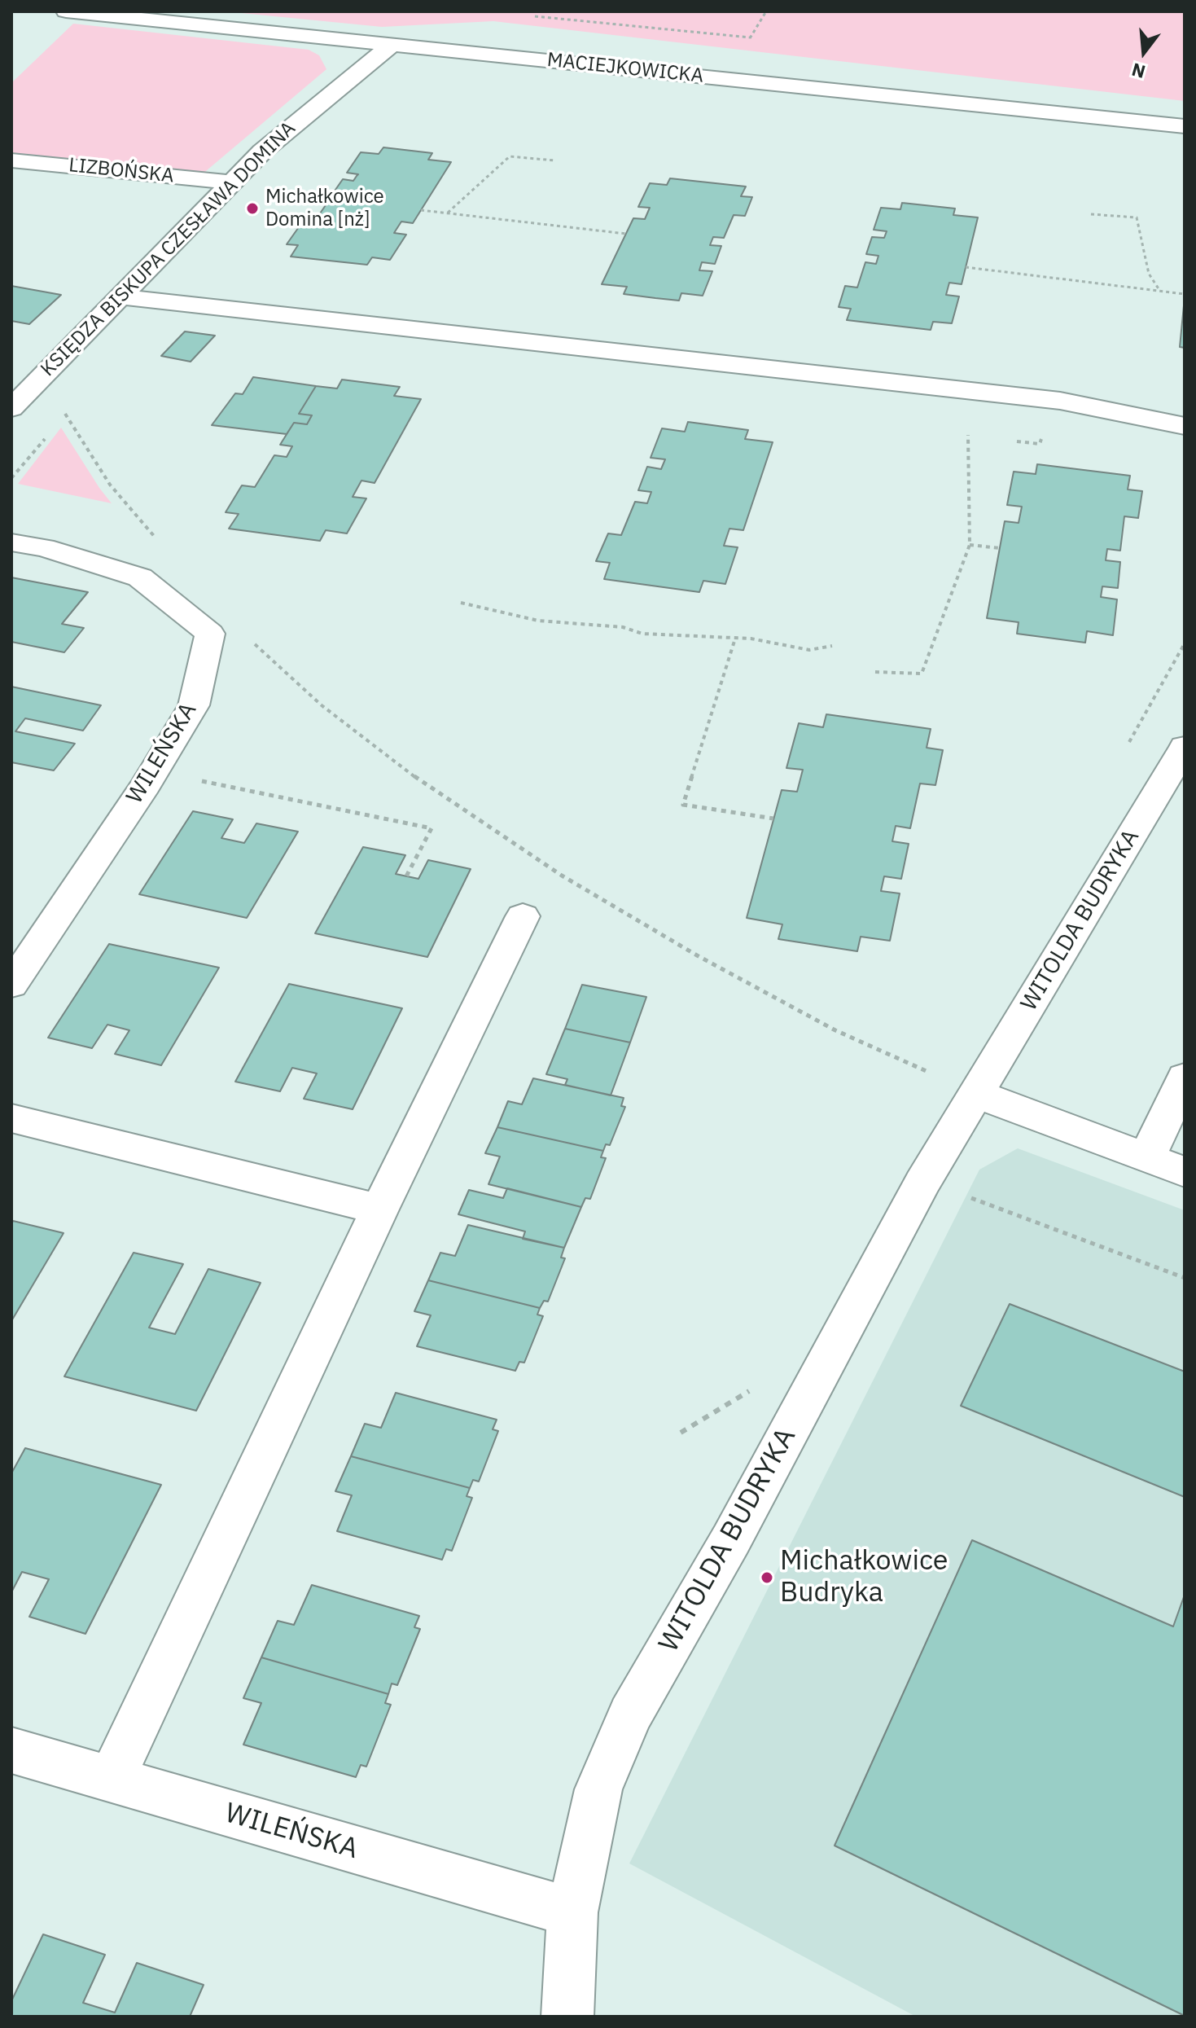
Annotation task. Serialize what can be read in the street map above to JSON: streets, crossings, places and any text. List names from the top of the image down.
{
  "streets": {
    "street": [
      "MACIEJKOWICKA",
      "LIZBOŃSKA",
      "KSIĘDZA BISKUPA CZESŁAWA DOMINA",
      "WILEŃSKA",
      "WITOLDA BUDRYKA"
    ]
  },
  "crossings": [
    ["MACIEJKOWICKA", "KSIĘDZA BISKUPA CZESŁAWA DOMINA"],
    ["LIZBOŃSKA", "KSIĘDZA BISKUPA CZESŁAWA DOMINA"],
    ["WILEŃSKA", "WITOLDA BUDRYKA"]
  ],
  "places": ["Michałkowice Domina [nż]", "Michałkowice Budryka"],
  "north": "bottom"
}
